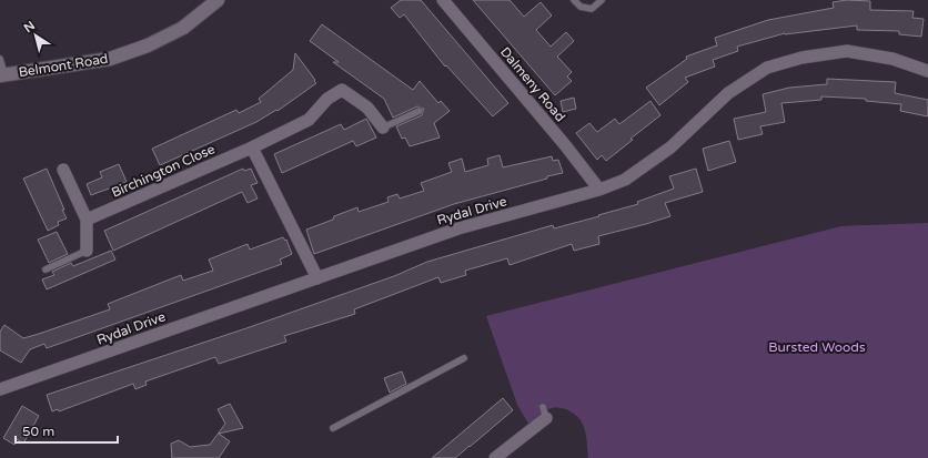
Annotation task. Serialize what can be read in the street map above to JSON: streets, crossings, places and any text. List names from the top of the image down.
{
  "streets": {
    "street": [
      "Belmont Road",
      "Dalmeny Road",
      "Birchington Close",
      "Rydal Drive"
    ]
  },
  "crossings": [
    ["Dalmeny Road", "Rydal Drive"]
  ],
  "parks": ["Bursted Woods"],
  "scale_bar": "50 m",
  "north": "top left"
}
